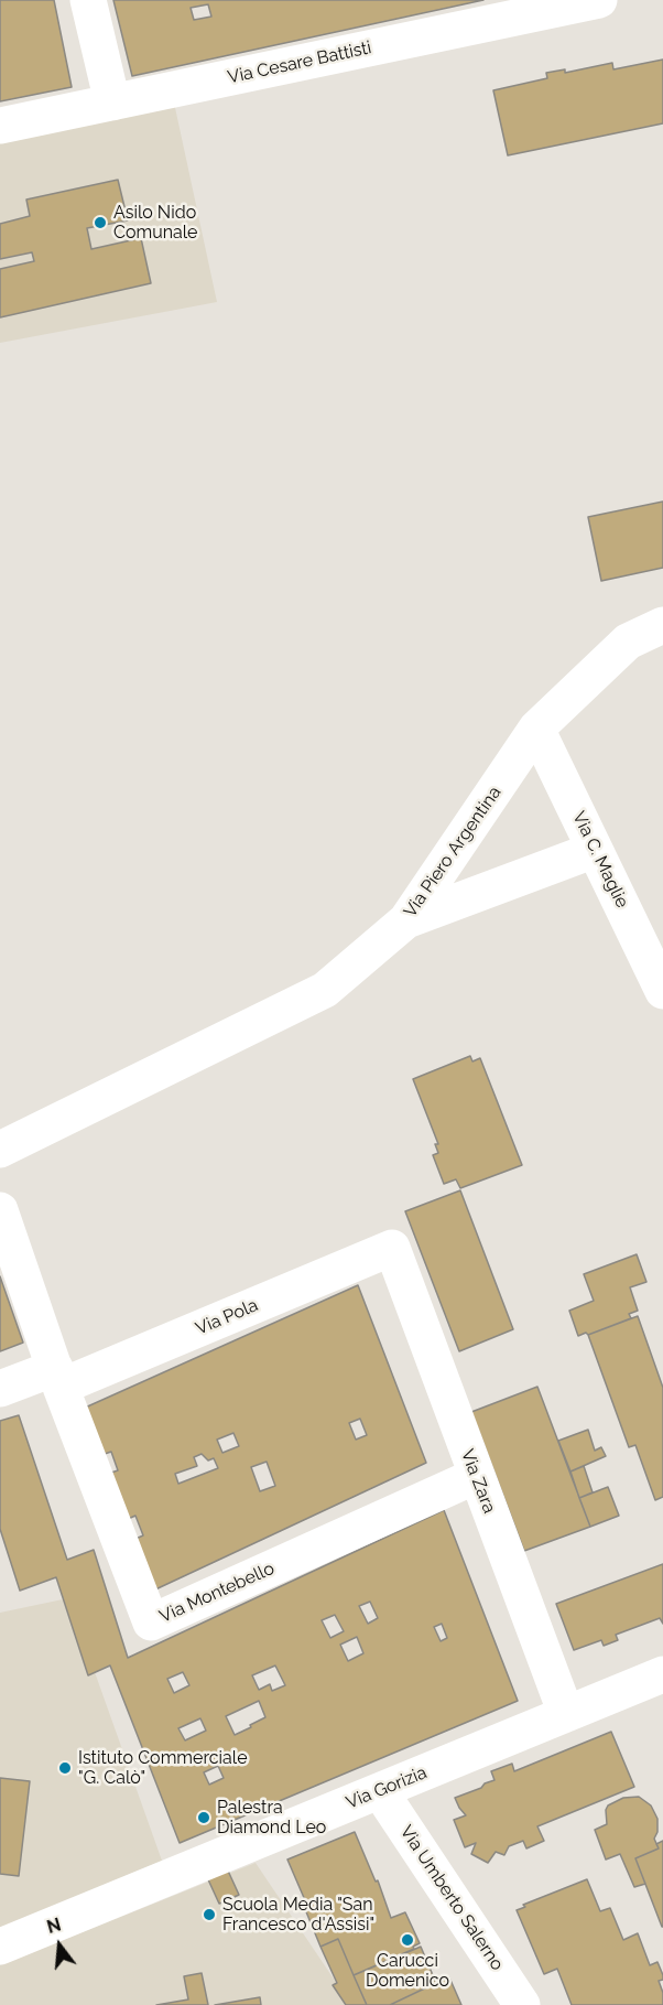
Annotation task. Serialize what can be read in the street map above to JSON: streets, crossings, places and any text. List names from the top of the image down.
{
  "streets": {
    "street": [
      "Via Cesare Battisti",
      "Via Piero Argentina",
      "Via C. Maglie",
      "Via Pola",
      "Via Zara",
      "Via Montebello",
      "Via Gorizia",
      "Via Umberto Salerno"
    ]
  },
  "crossings": [
    ["Via Piero Argentina", "Via C. Maglie"],
    ["Via Pola", "Via Zara"],
    ["Via Pola", "Via Montebello"],
    ["Via Zara", "Via Montebello"],
    ["Via Zara", "Via Gorizia"],
    ["Via Gorizia", "Via Umberto Salerno"]
  ],
  "places": [
    "Asilo Nido Comunale",
    "Istituto Commerciale \"G. Calò\"",
    "Palestra Diamond Leo",
    "Scuola Media \"San Francesco d'Assisi\"",
    "Carucci Domenico"
  ],
  "north": "top"
}
